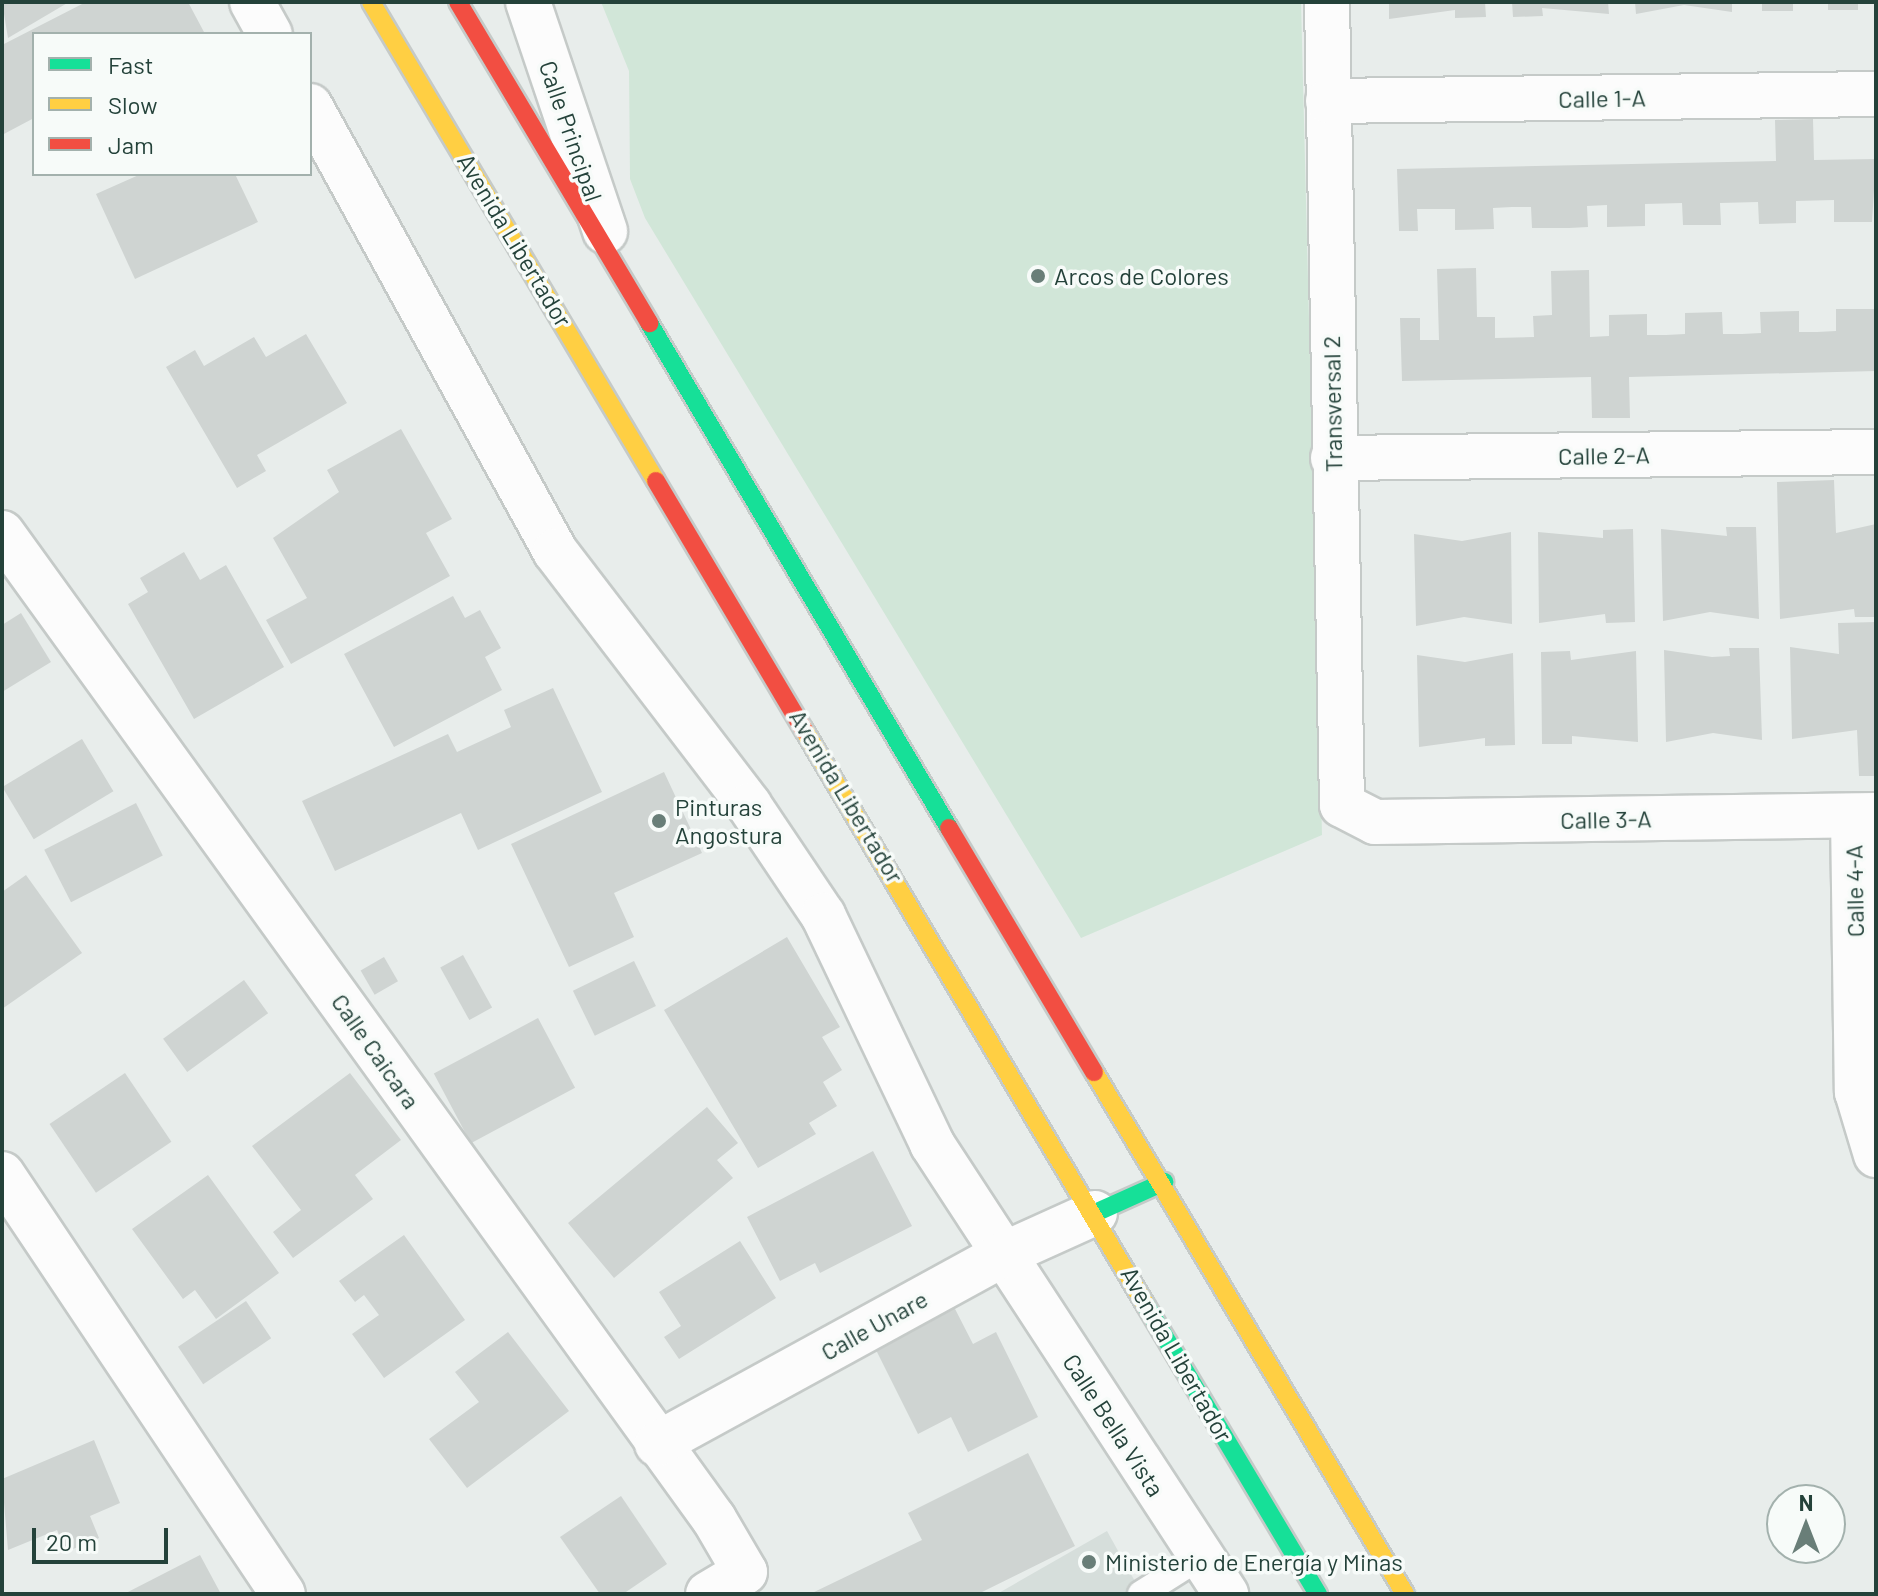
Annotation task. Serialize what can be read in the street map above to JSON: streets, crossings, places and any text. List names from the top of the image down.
{
  "streets": {
    "main road": ["Avenida Libertador"],
    "street": [
      "Calle 1-A",
      "Calle Principal",
      "Transversal 2",
      "Calle 2-A",
      "Calle 3-A",
      "Calle 4-A",
      "Calle Caicara",
      "Calle Unare",
      "Calle Bella Vista"
    ]
  },
  "crossings": [
    ["Calle 1-A", "Transversal 2"],
    ["Avenida Libertador", "Calle Unare"],
    ["Transversal 2", "Calle 2-A"],
    ["Transversal 2", "Calle 3-A"],
    ["Calle 3-A", "Calle 4-A"],
    ["Calle Caicara", "Calle Unare"],
    ["Calle Unare", "Calle Bella Vista"]
  ],
  "places": ["Arcos de Colores", "Pinturas Angostura", "Ministerio de Energía y Minas"],
  "legend": ["Fast", "Slow", "Jam"],
  "scale_bar": "20 m",
  "north": "top"
}
